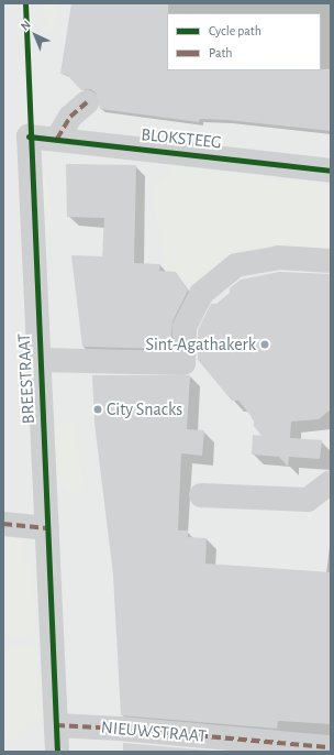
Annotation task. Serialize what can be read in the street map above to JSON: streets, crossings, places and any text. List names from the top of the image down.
{
  "streets": {
    "street": ["BLOKSTEEG", "BREESTRAAT", "NIEUWSTRAAT"]
  },
  "crossings": [
    ["BLOKSTEEG", "BREESTRAAT"],
    ["BREESTRAAT", "NIEUWSTRAAT"]
  ],
  "places": ["Sint-Agathakerk", "City Snacks"],
  "legend": ["Cycle path", "Path"],
  "north": "top left"
}
